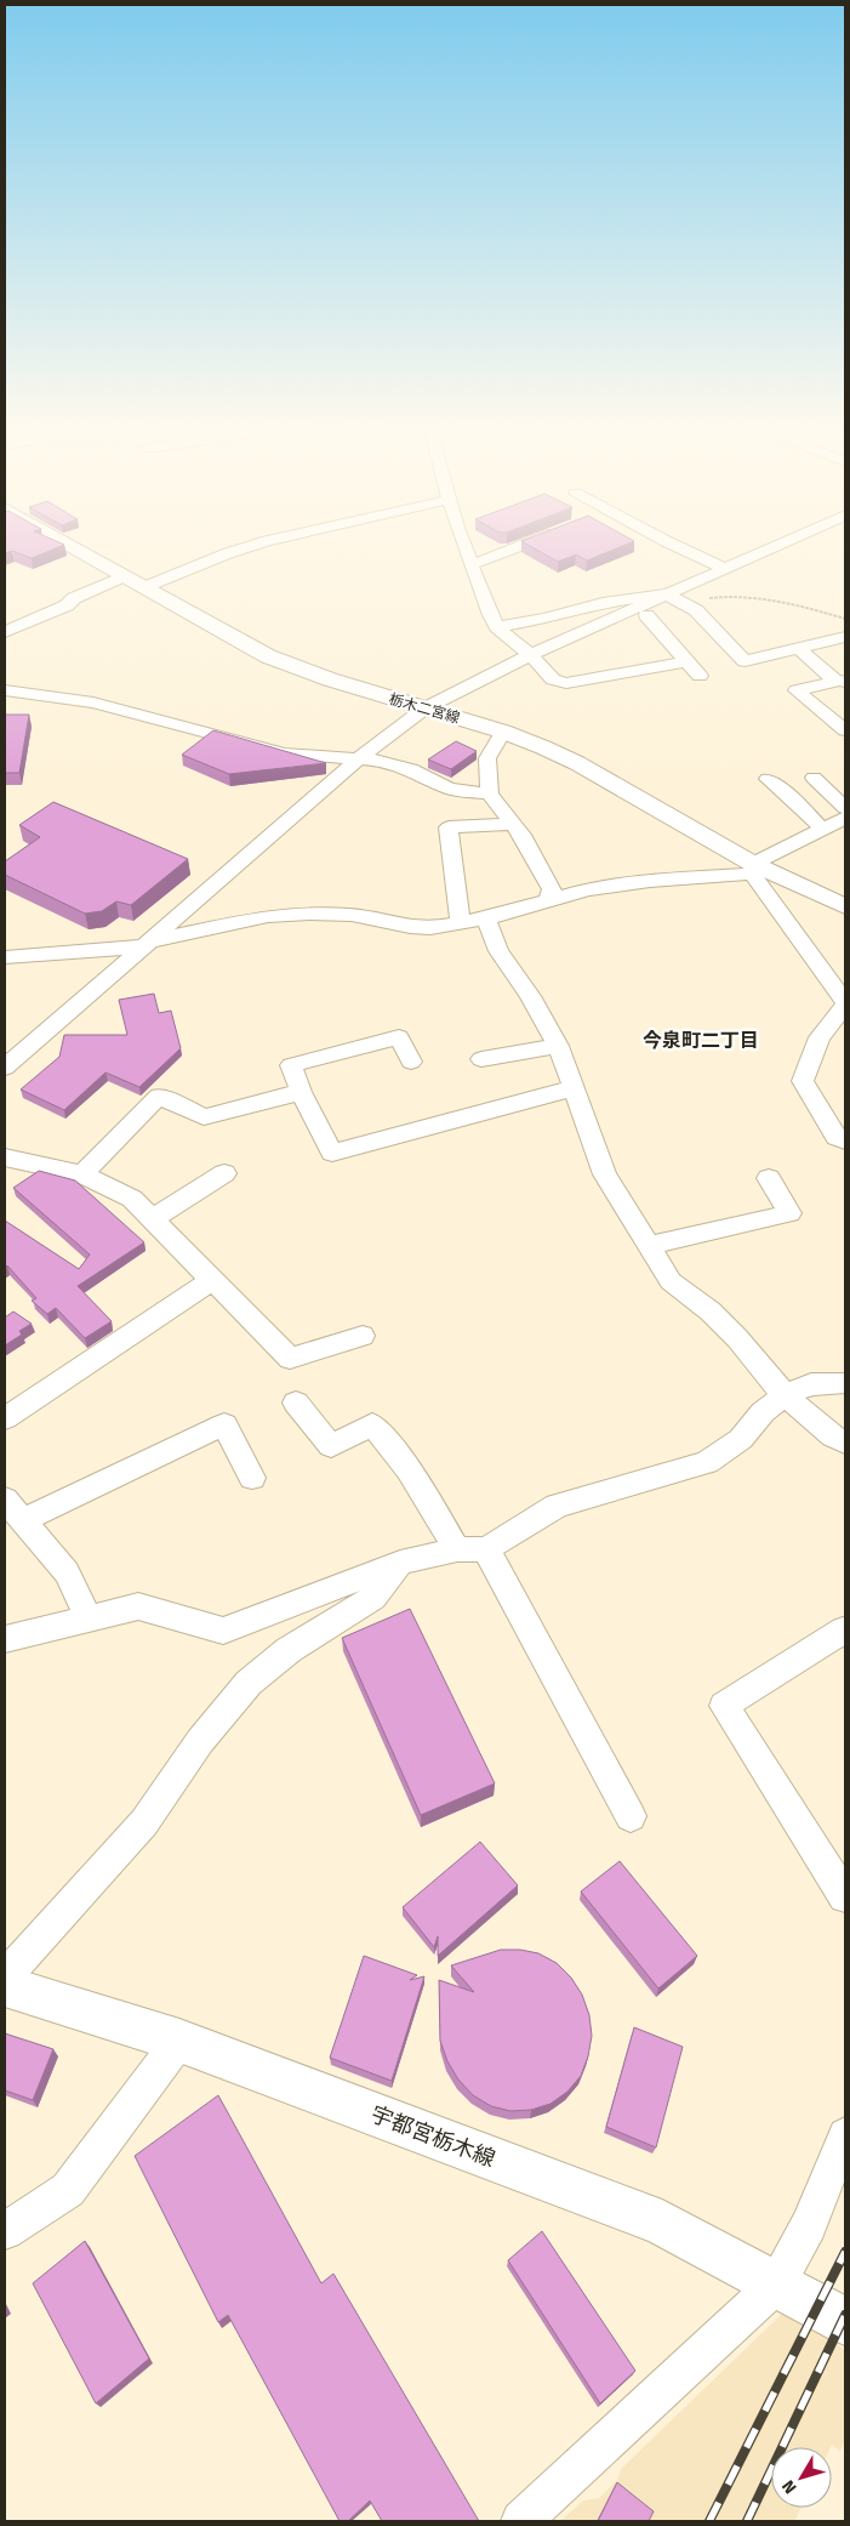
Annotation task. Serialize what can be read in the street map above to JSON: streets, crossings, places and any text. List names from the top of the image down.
{
  "streets": {
    "main road": ["栃木二宮線", "宇都宮栃木線"]
  },
  "districts": ["今泉町二丁目"],
  "north": "bottom left"
}
